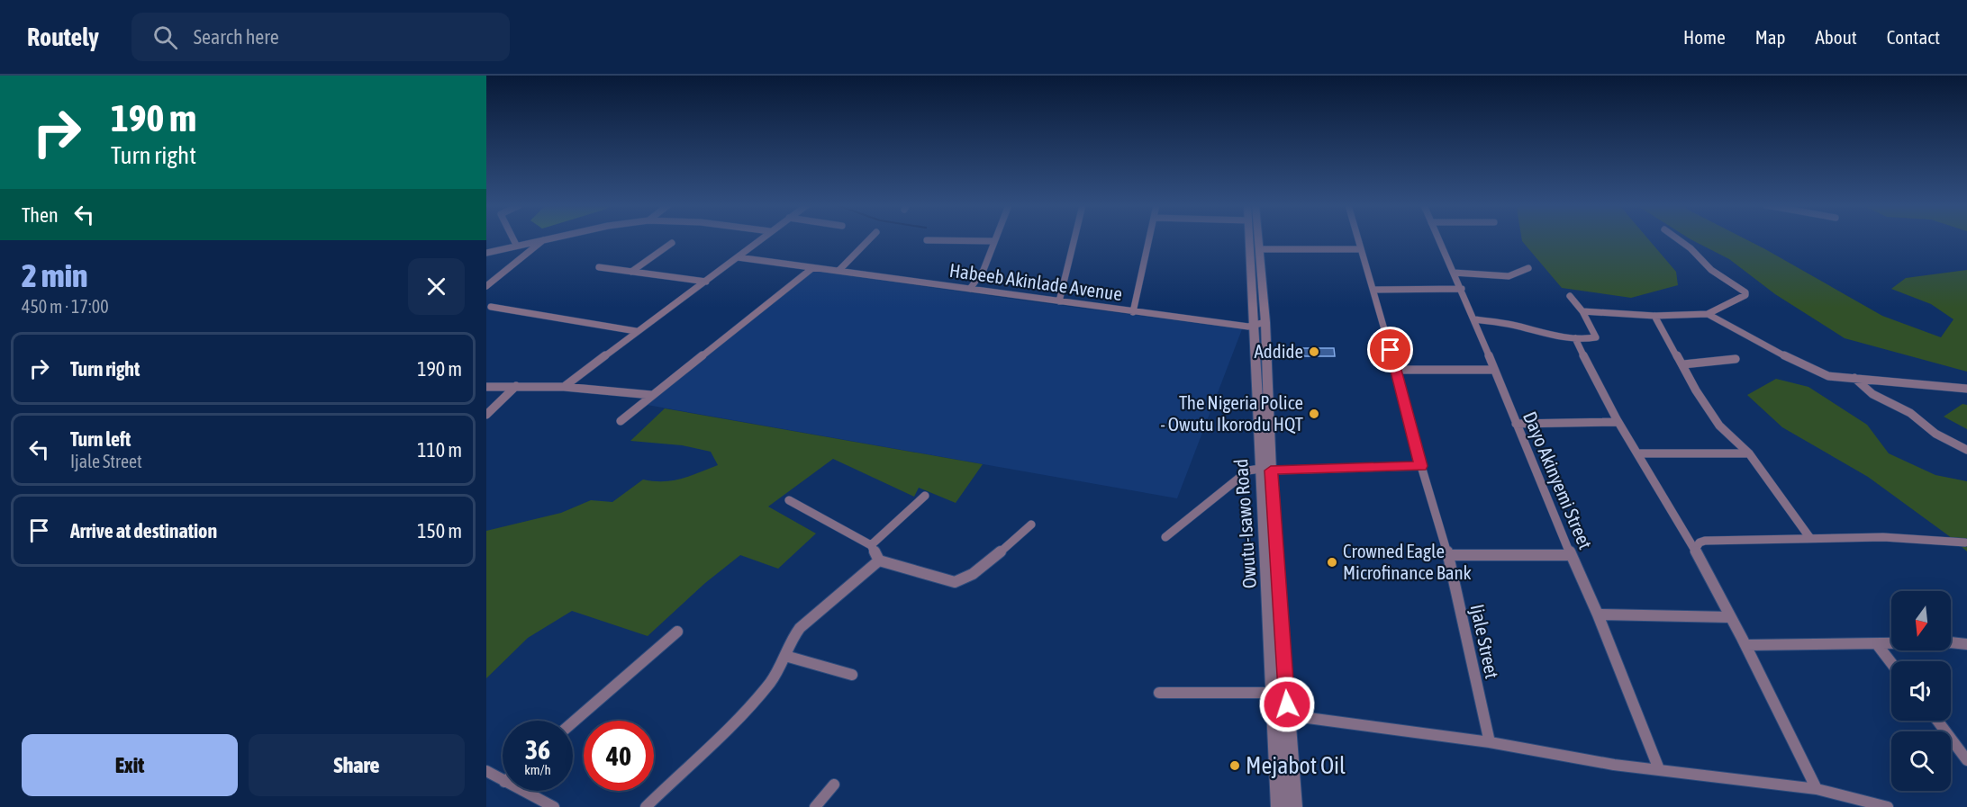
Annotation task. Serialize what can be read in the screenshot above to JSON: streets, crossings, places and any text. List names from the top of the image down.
{
  "streets": {
    "street": [
      "Habeeb Akinlade Avenue",
      "Dayo Akinyemi Street",
      "Owutu-Isawo Road",
      "Ijale Street"
    ]
  },
  "crossings": [
    ["Habeeb Akinlade Avenue", "Owutu-Isawo Road"]
  ],
  "places": [
    "Addide",
    "The Nigeria Police - Owutu Ikorodu HQT",
    "Crowned Eagle Microfinance Bank",
    "Mejabot Oil"
  ],
  "north": "bottom",
  "page": {
    "header": "Routely",
    "search": "Search here",
    "nav": [
      "Home",
      "Map",
      "About",
      "Contact"
    ],
    "turn": ["190 m", "Turn right"],
    "then": "Then",
    "heading": ["2 min", "450 m · 17:00"],
    "list": [
      {
        "name": "Turn right",
        "value": "190 m"
      },
      {
        "name": "Turn left",
        "note": "Ijale Street",
        "value": "110 m"
      },
      {
        "name": "Arrive at destination",
        "value": "150 m"
      }
    ],
    "speed": "36 km/h",
    "limit": "40",
    "buttons": ["Exit", "Share"]
  }
}
